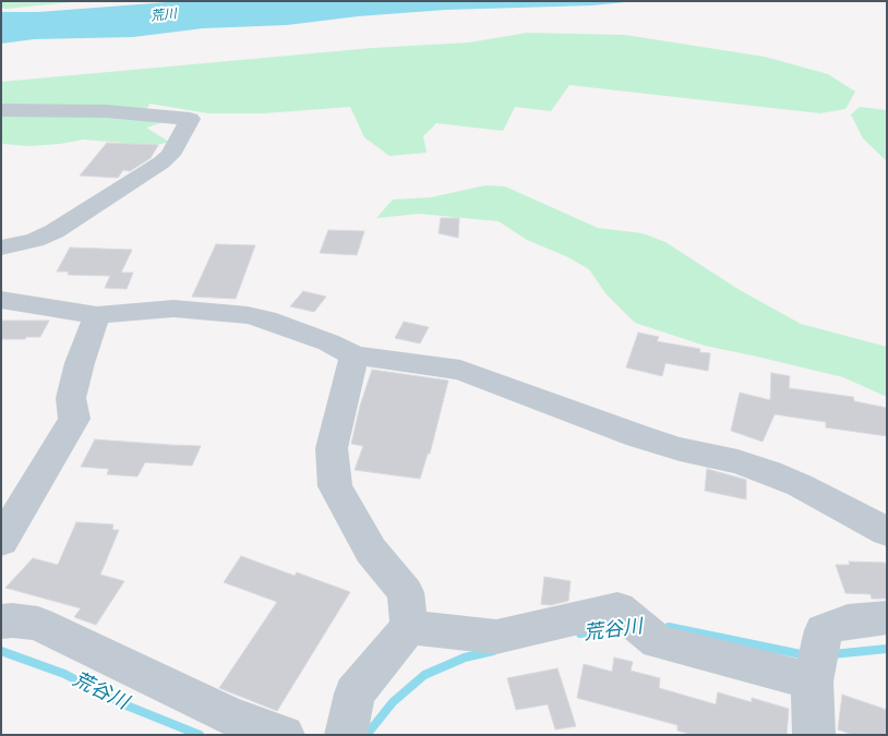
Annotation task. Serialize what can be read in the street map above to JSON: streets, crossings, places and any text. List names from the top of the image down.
{
  "water": ["荒川", "荒谷川"]
}
